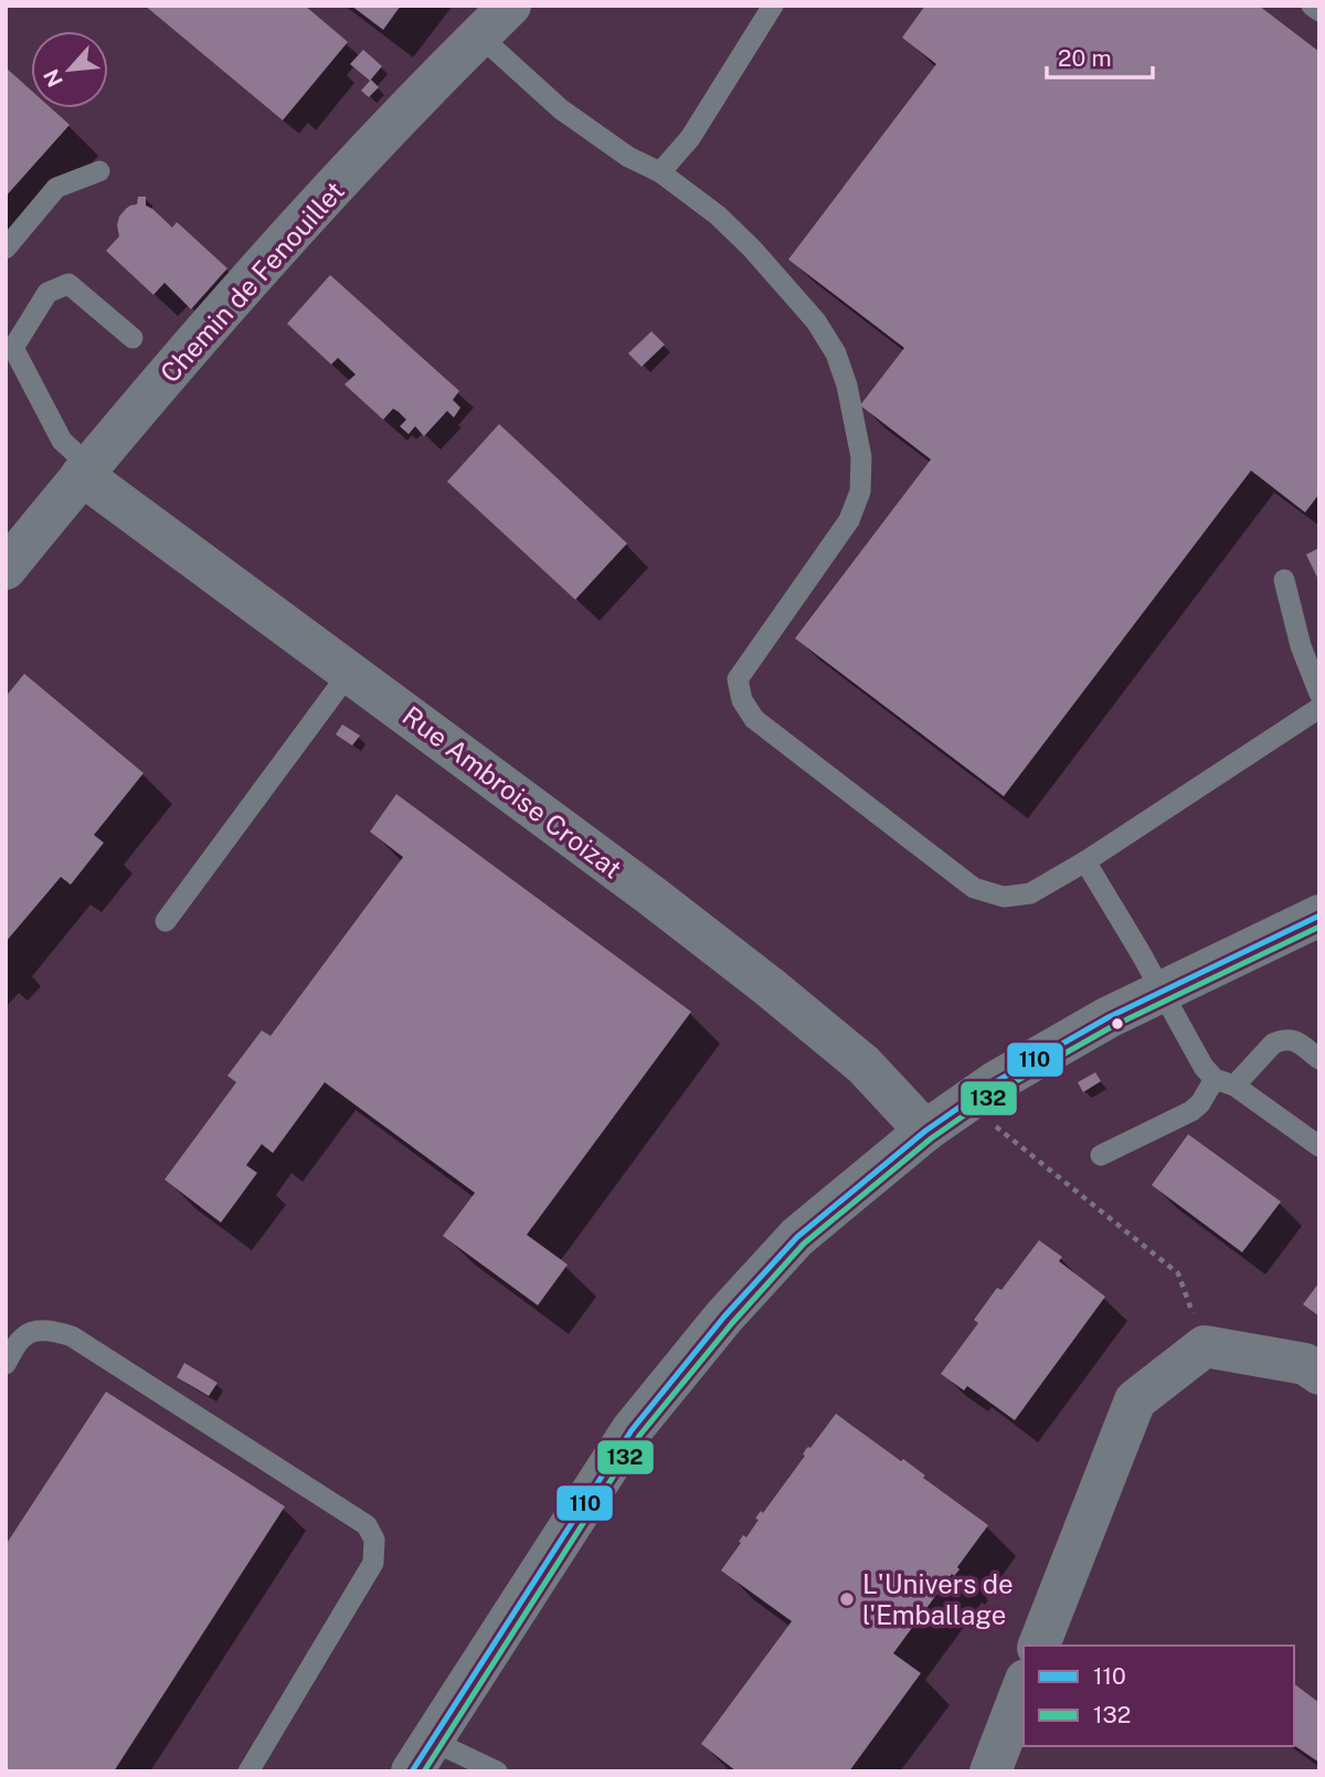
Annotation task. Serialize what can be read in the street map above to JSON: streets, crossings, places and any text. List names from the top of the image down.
{
  "streets": {
    "street": ["Chemin de Fenouillet", "Rue Ambroise Croizat"]
  },
  "crossings": [
    ["Chemin de Fenouillet", "Rue Ambroise Croizat"]
  ],
  "places": ["L'Univers de l'Emballage"],
  "lines": ["transit line 110", "transit line 132"],
  "legend": ["110", "132"],
  "scale_bar": "20 m",
  "north": "bottom left"
}
